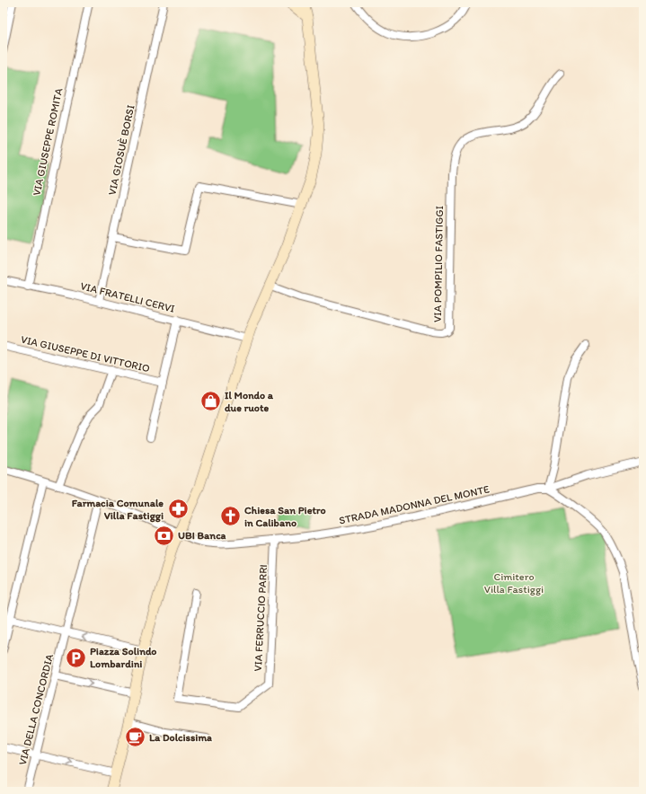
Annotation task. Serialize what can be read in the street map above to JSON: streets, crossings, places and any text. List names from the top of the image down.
{
  "streets": {
    "street": [
      "VIA GIUSEPPE ROMITA",
      "VIA GIOSUÈ BORSI",
      "VIA POMPILIO FASTIGGI",
      "VIA FRATELLI CERVI",
      "VIA GIUSEPPE DI VITTORIO",
      "STRADA MADONNA DEL MONTE",
      "VIA FERRUCCIO PARRI",
      "VIA DELLA CONCORDIA"
    ]
  },
  "crossings": [
    ["VIA GIUSEPPE ROMITA", "VIA FRATELLI CERVI"],
    ["VIA GIOSUÈ BORSI", "VIA FRATELLI CERVI"],
    ["STRADA MADONNA DEL MONTE", "VIA FERRUCCIO PARRI"],
    ["STRADA MADONNA DEL MONTE", "VIA DELLA CONCORDIA"]
  ],
  "parks": ["Cimitero Villa Fastiggi"],
  "places": {
    "shop": ["Il Mondo a due ruote"],
    "pharmacy": ["Farmacia Comunale Villa Fastiggi"],
    "church": ["Chiesa San Pietro in Calibano"],
    "bank": ["UBI Banca"],
    "parking": ["Piazza Solindo Lombardini"],
    "cafe": ["La Dolcissima"]
  }
}
